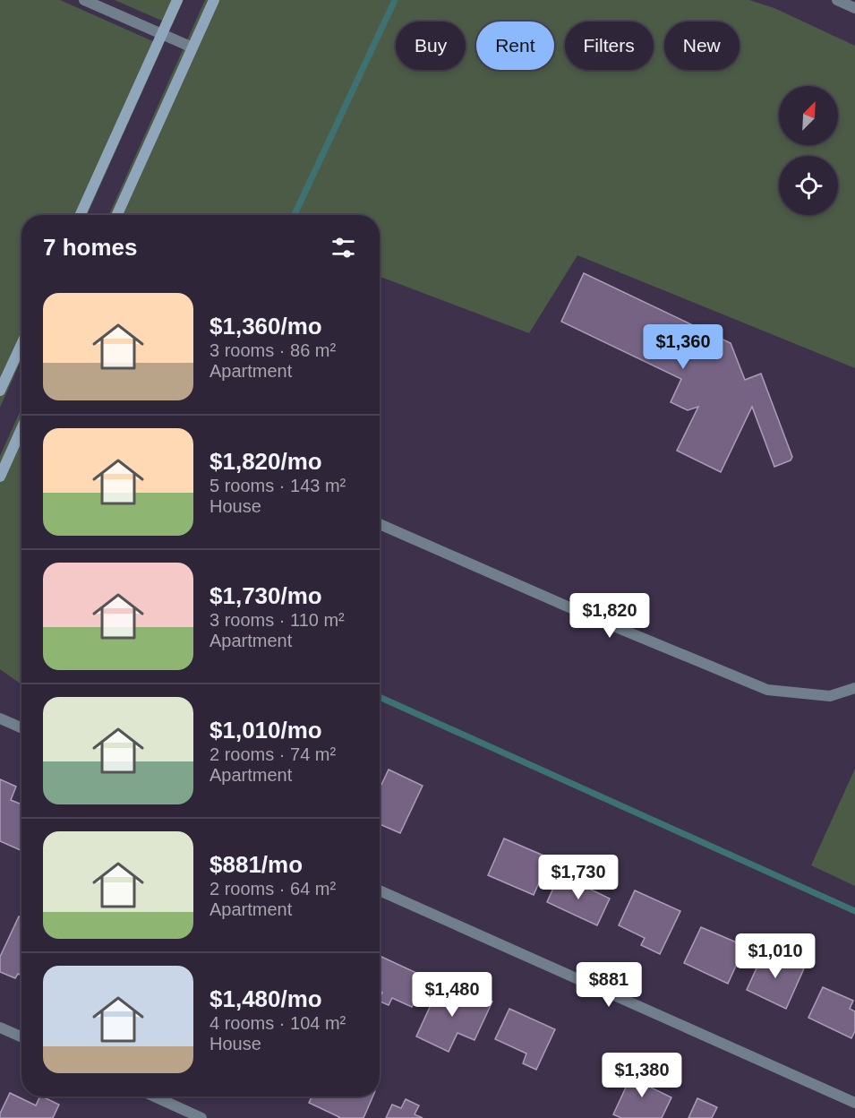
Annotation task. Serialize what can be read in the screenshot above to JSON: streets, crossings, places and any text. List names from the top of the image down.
{
  "north": "top right",
  "page": {
    "chip": [
      "Buy",
      "Rent",
      "Filters",
      "New"
    ],
    "heading": "7 homes",
    "list": [
      {
        "name": "$1,360/mo",
        "note": "3 rooms · 86 m² · Apartment"
      },
      {
        "name": "$1,820/mo",
        "note": "5 rooms · 143 m² · House"
      },
      {
        "name": "$1,730/mo",
        "note": "3 rooms · 110 m² · Apartment"
      },
      {
        "name": "$1,010/mo",
        "note": "2 rooms · 74 m² · Apartment"
      },
      {
        "name": "$881/mo",
        "note": "2 rooms · 64 m² · Apartment"
      },
      {
        "name": "$1,480/mo",
        "note": "4 rooms · 104 m² · House"
      }
    ],
    "price": [
      "$1,360",
      "$1,820",
      "$1,730",
      "$1,010",
      "$881",
      "$1,480",
      "$1,380"
    ]
  }
}
